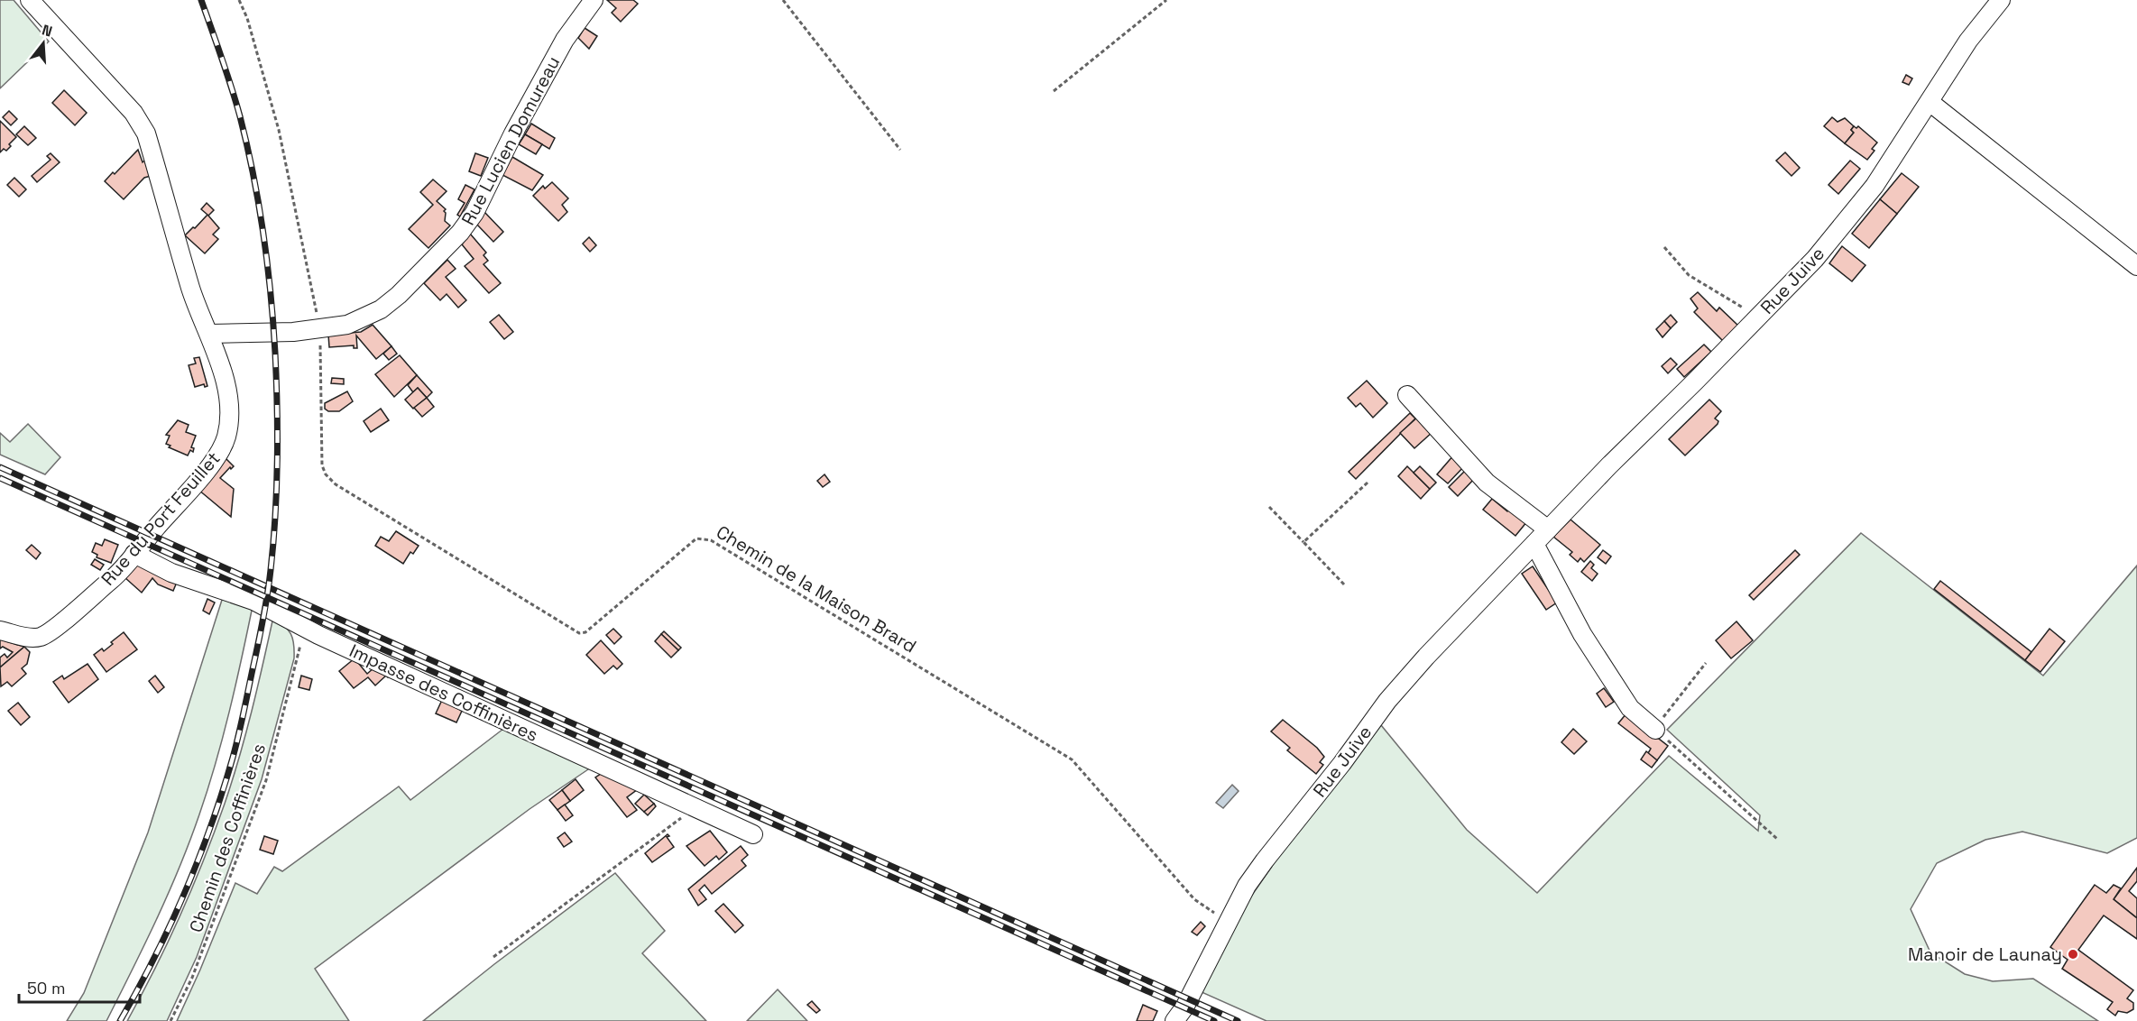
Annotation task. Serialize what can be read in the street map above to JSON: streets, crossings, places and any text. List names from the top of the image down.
{
  "streets": {
    "street": [
      "Rue Lucien Domureau",
      "Rue Juive",
      "Rue du Port Feuillet",
      "Impasse des Coffinières"
    ],
    "path": ["Chemin de la Maison Brard", "Chemin des Coffinières"]
  },
  "crossings": [
    ["Rue Lucien Domureau", "Rue du Port Feuillet"],
    ["Rue Lucien Domureau", "Chemin de la Maison Brard"],
    ["Rue Juive", "Chemin de la Maison Brard"],
    ["Rue du Port Feuillet", "Impasse des Coffinières"],
    ["Impasse des Coffinières", "Chemin des Coffinières"]
  ],
  "places": ["Manoir de Launay"],
  "scale_bar": "50 m",
  "north": "top"
}
